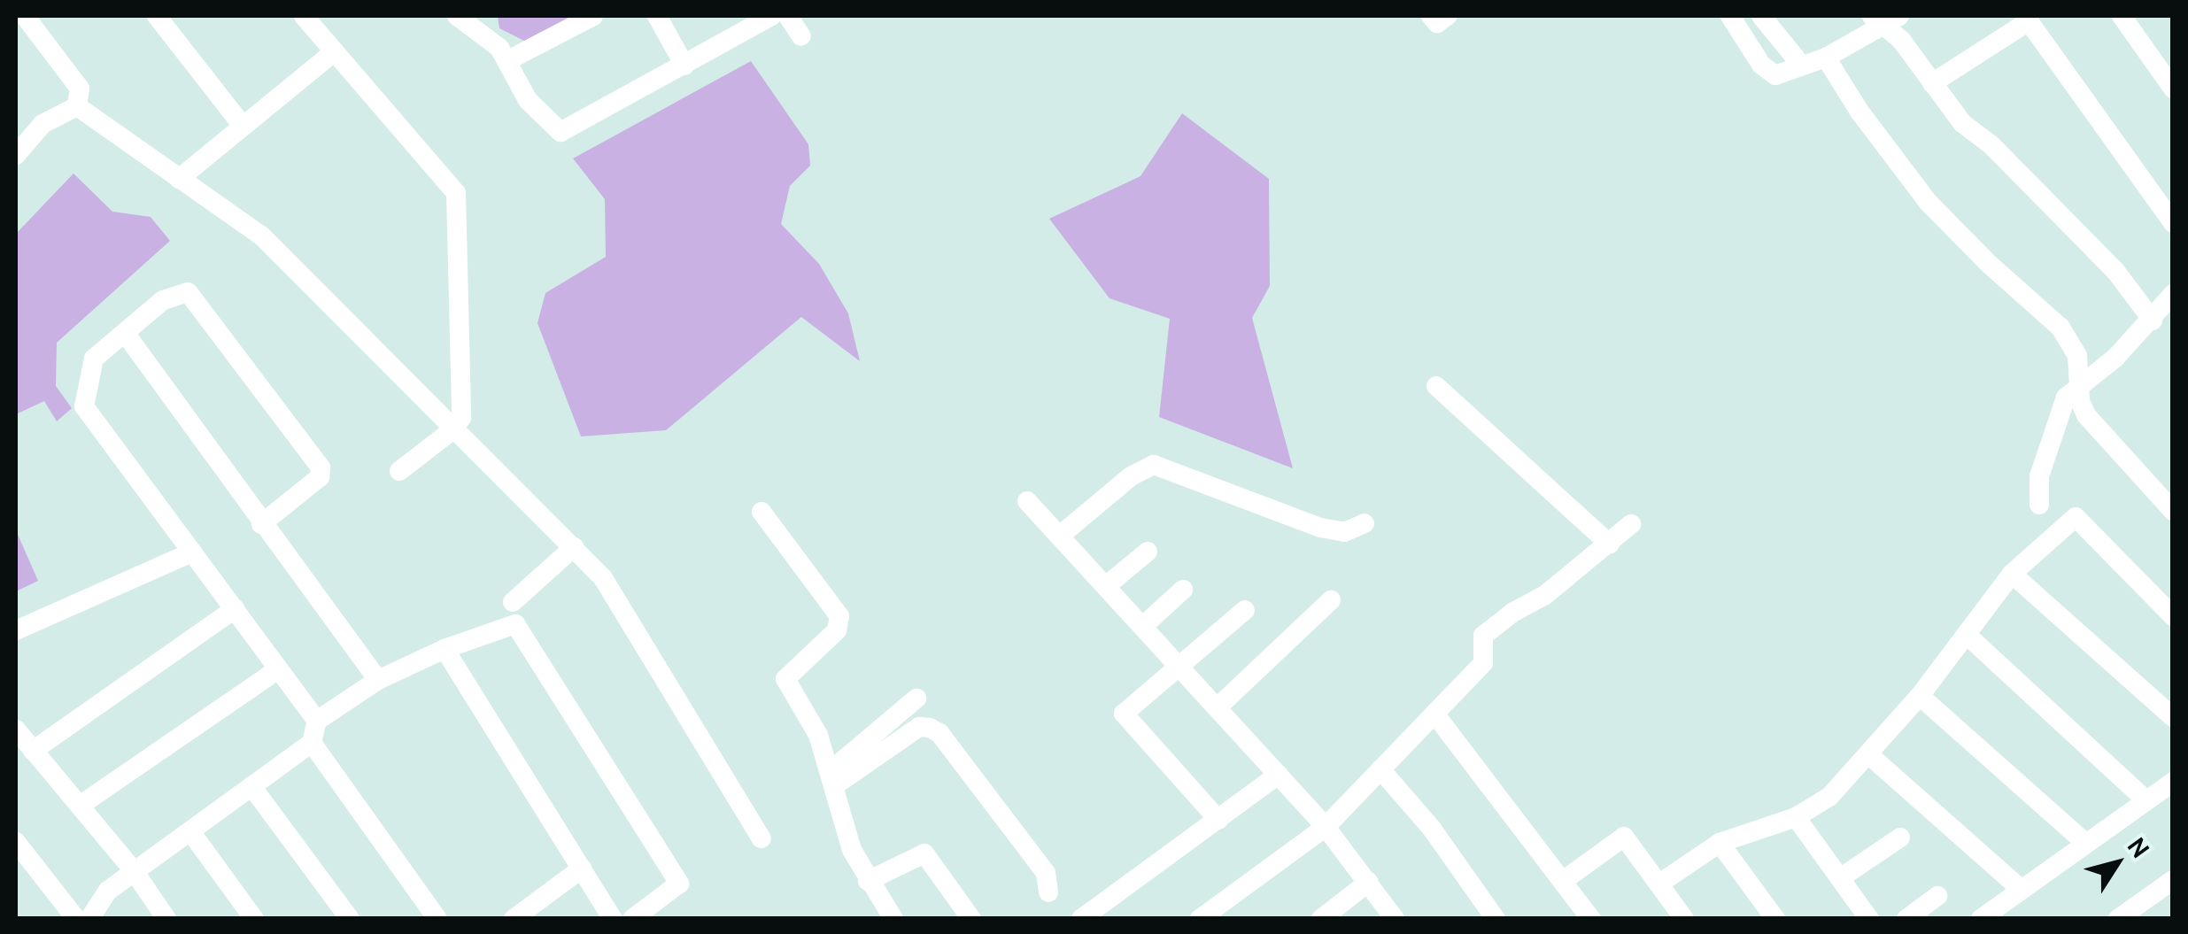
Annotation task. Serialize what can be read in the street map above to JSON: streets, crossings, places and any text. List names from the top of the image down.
{
  "north": "top right"
}
